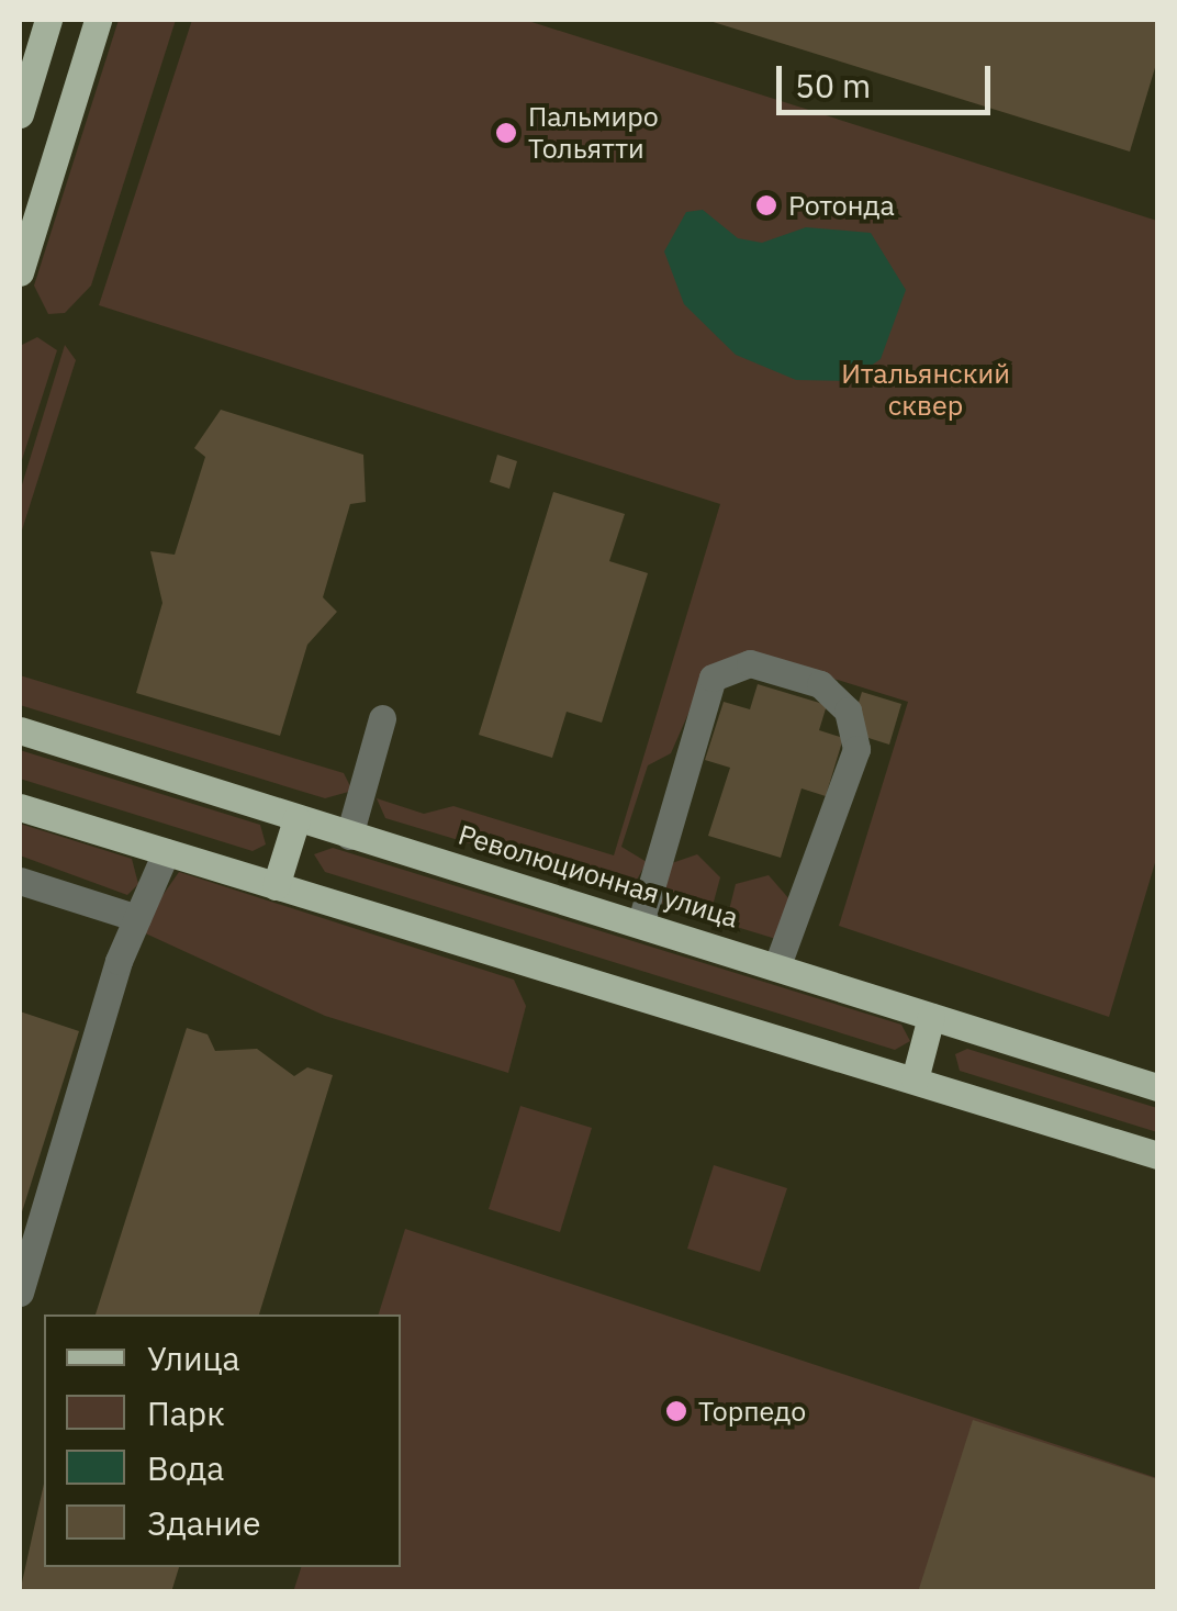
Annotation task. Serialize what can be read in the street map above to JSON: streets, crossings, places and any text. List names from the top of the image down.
{
  "streets": {
    "main road": ["Революционная улица"]
  },
  "parks": ["Итальянский сквер"],
  "places": ["Пальмиро Тольятти", "Ротонда", "Торпедо"],
  "legend": [
    "Улица",
    "Парк",
    "Вода",
    "Здание"
  ],
  "scale_bar": "50 m"
}
